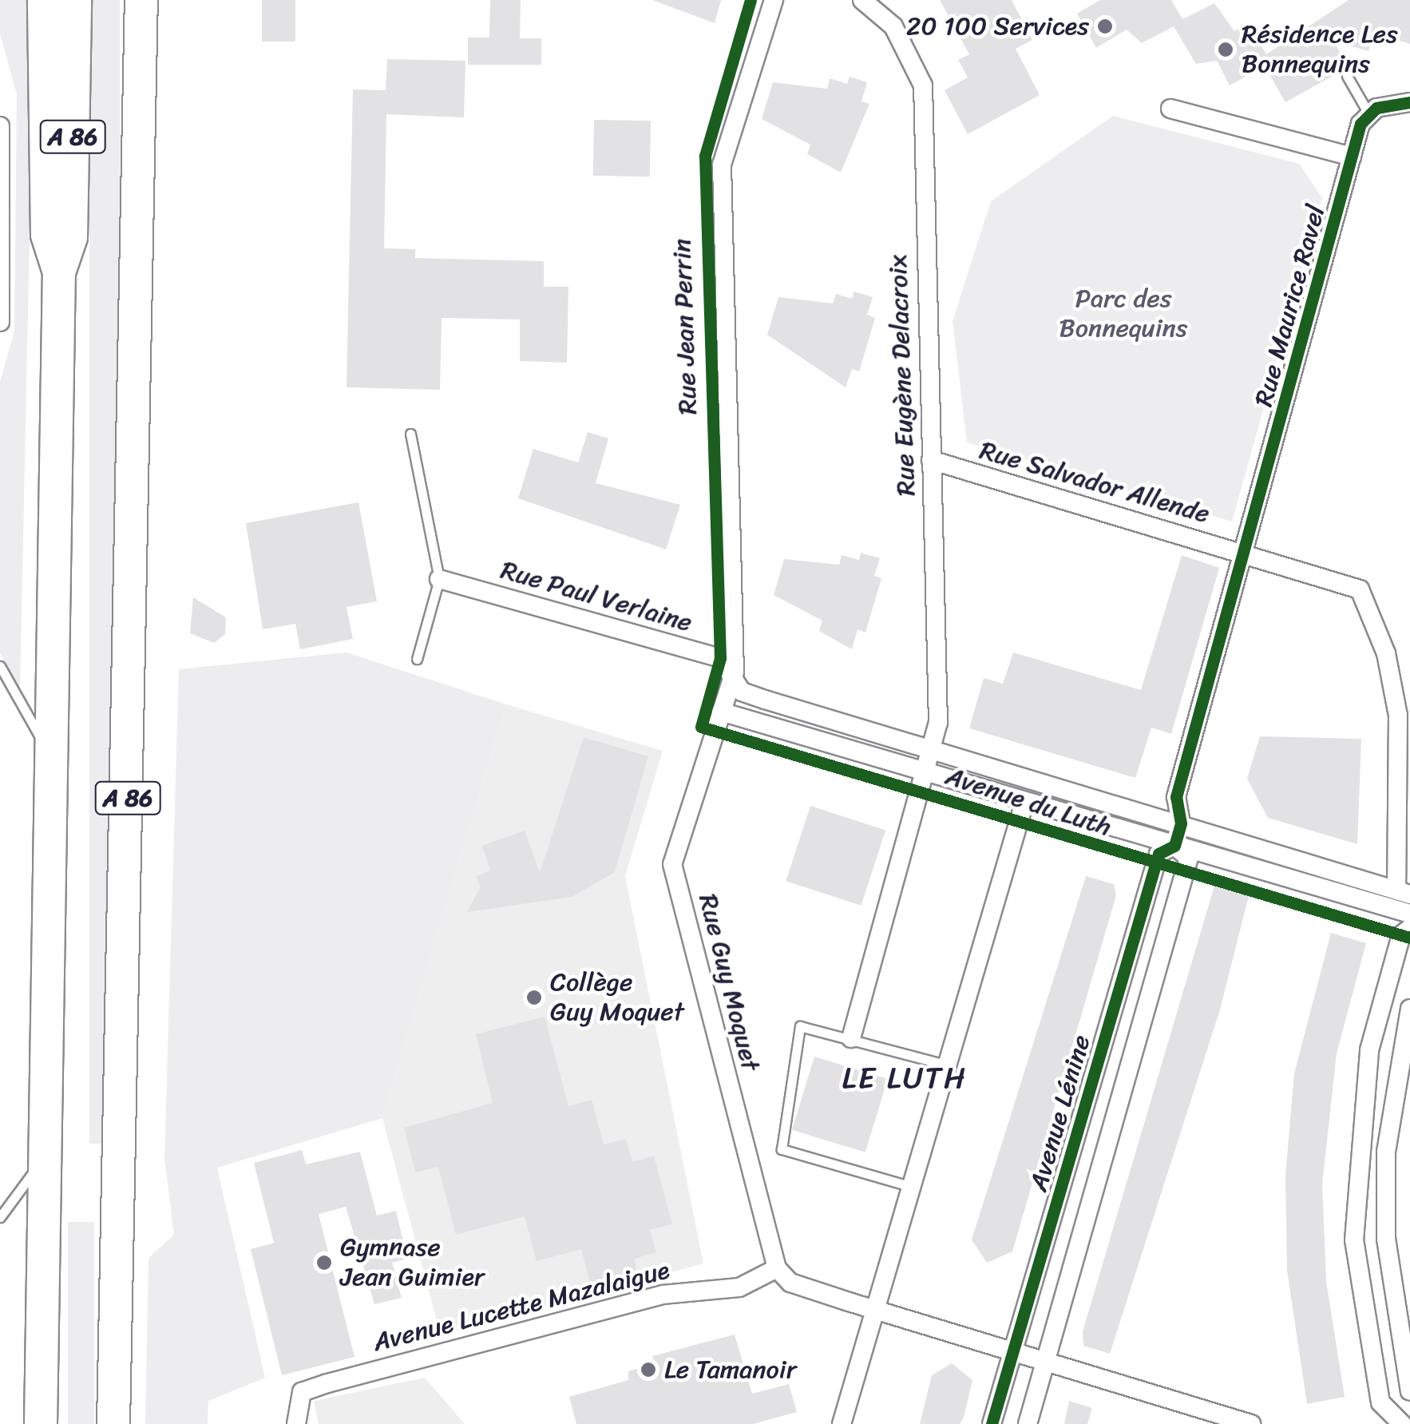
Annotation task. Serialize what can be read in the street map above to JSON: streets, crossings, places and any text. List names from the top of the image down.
{
  "streets": {
    "highway": ["A 86"],
    "street": [
      "Rue Maurice Ravel",
      "Rue Jean Perrin",
      "Rue Eugène Delacroix",
      "Rue Salvador Allende",
      "Rue Paul Verlaine",
      "Avenue du Luth",
      "Rue Guy Moquet",
      "Avenue Lénine",
      "Avenue Lucette Mazalaigue"
    ]
  },
  "crossings": [
    ["Rue Maurice Ravel", "Rue Salvador Allende"],
    ["Rue Maurice Ravel", "Avenue du Luth"],
    ["Rue Maurice Ravel", "Avenue Lénine"],
    ["Rue Jean Perrin", "Rue Paul Verlaine"],
    ["Rue Eugène Delacroix", "Rue Salvador Allende"],
    ["Rue Eugène Delacroix", "Rue Paul Verlaine"],
    ["Rue Eugène Delacroix", "Avenue du Luth"],
    ["Rue Salvador Allende", "Avenue du Luth"],
    ["Rue Paul Verlaine", "Avenue du Luth"],
    ["Avenue du Luth", "Avenue Lénine"],
    ["Rue Guy Moquet", "Avenue Lucette Mazalaigue"]
  ],
  "districts": ["LE LUTH"],
  "parks": ["Parc des Bonnequins"],
  "places": [
    "20 100 Services",
    "Résidence Les Bonnequins",
    "Collège Guy Moquet",
    "Gymnase Jean Guimier",
    "Le Tamanoir"
  ]
}
